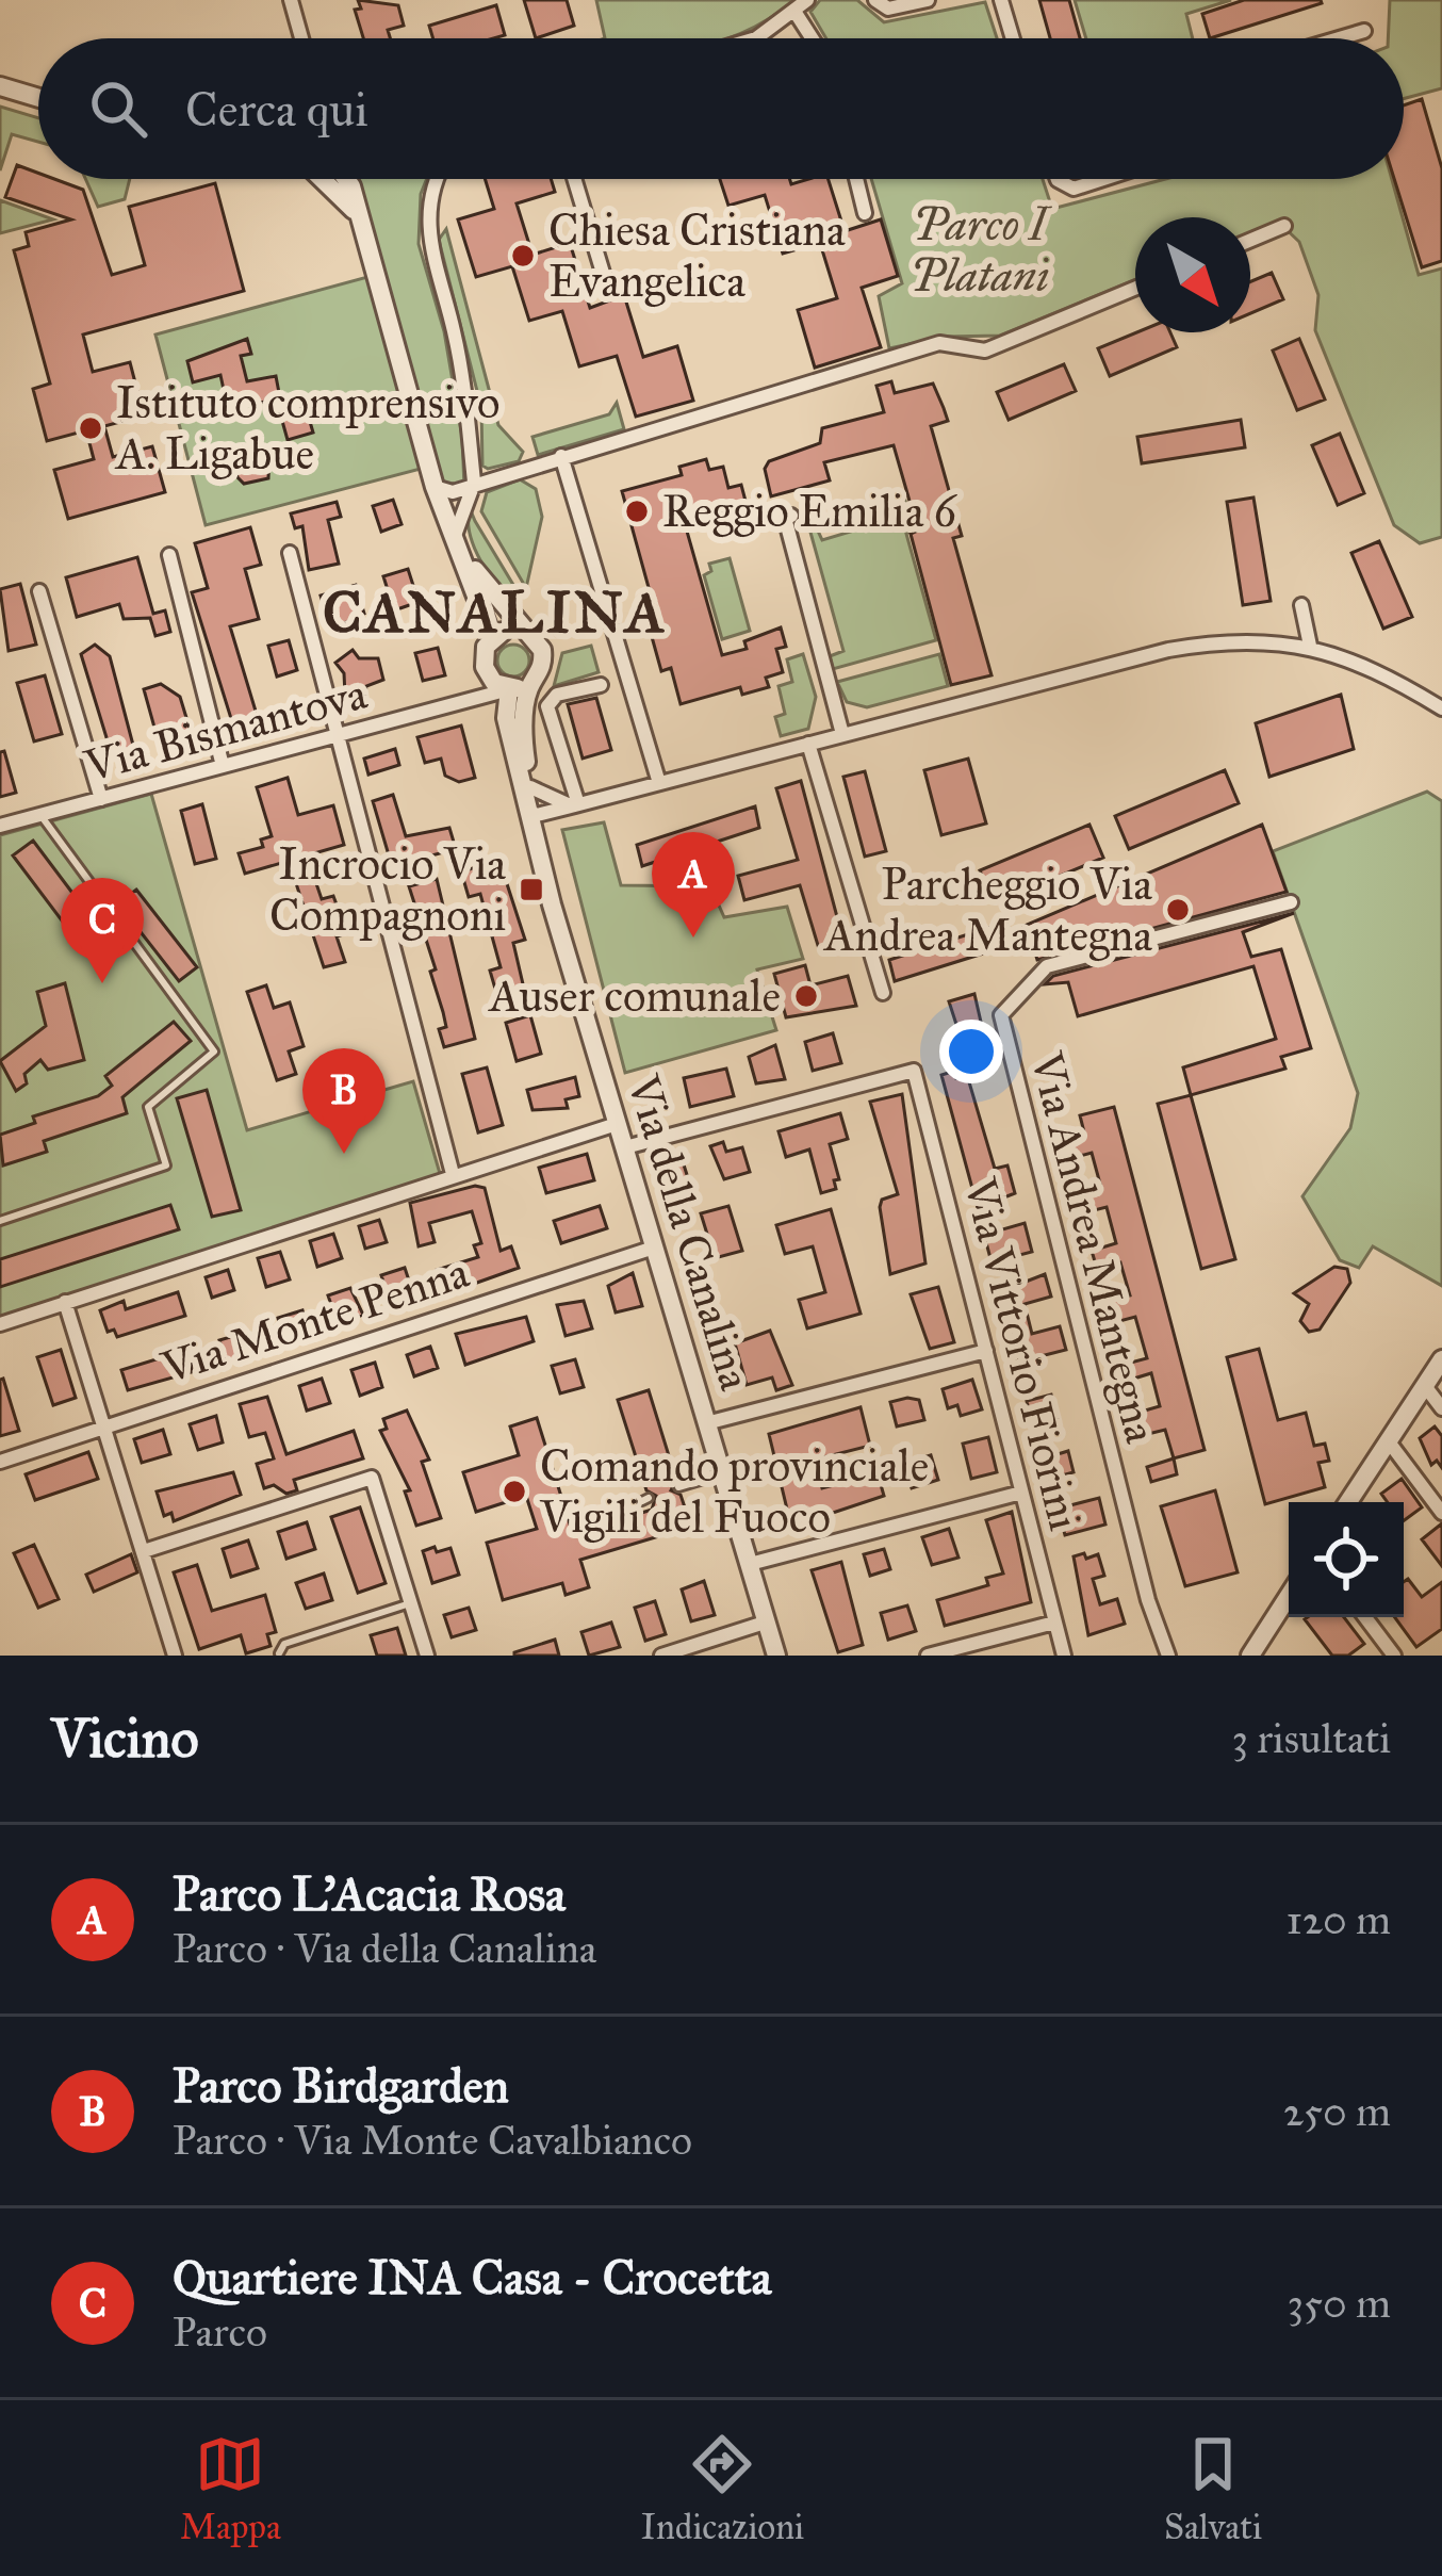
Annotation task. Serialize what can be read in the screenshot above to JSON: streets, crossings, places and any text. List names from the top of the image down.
{
  "streets": {
    "street": [
      "Via Bismantova",
      "Via della Canalina",
      "Via Andrea Mantegna",
      "Via Monte Penna",
      "Via Vittorio Fiorini"
    ]
  },
  "crossings": [
    ["Via Bismantova", "Via della Canalina"],
    ["Via della Canalina", "Via Monte Penna"],
    ["Via della Canalina", "Via Vittorio Fiorini"]
  ],
  "districts": ["CANALINA"],
  "parks": ["Parco I Platani"],
  "places": {
    "other": [
      "Chiesa Cristiana Evangelica",
      "Istituto comprensivo A. Ligabue",
      "Reggio Emilia 6",
      "Parcheggio Via Andrea Mantegna",
      "Auser comunale",
      "Comando provinciale Vigili del Fuoco"
    ],
    "transit": ["Incrocio Via Compagnoni"]
  },
  "north": "bottom right",
  "page": {
    "search": "Cerca qui",
    "pins": ["A", "C", "B"],
    "heading": ["Vicino", "3 risultati"],
    "list": [
      {
        "mark": "A",
        "name": "Parco L'Acacia Rosa",
        "note": "Parco · Via della Canalina",
        "value": "120 m"
      },
      {
        "mark": "B",
        "name": "Parco Birdgarden",
        "note": "Parco · Via Monte Cavalbianco",
        "value": "250 m"
      },
      {
        "mark": "C",
        "name": "Quartiere INA Casa - Crocetta",
        "note": "Parco",
        "value": "350 m"
      }
    ],
    "nav": ["Mappa", "Indicazioni", "Salvati"]
  }
}
